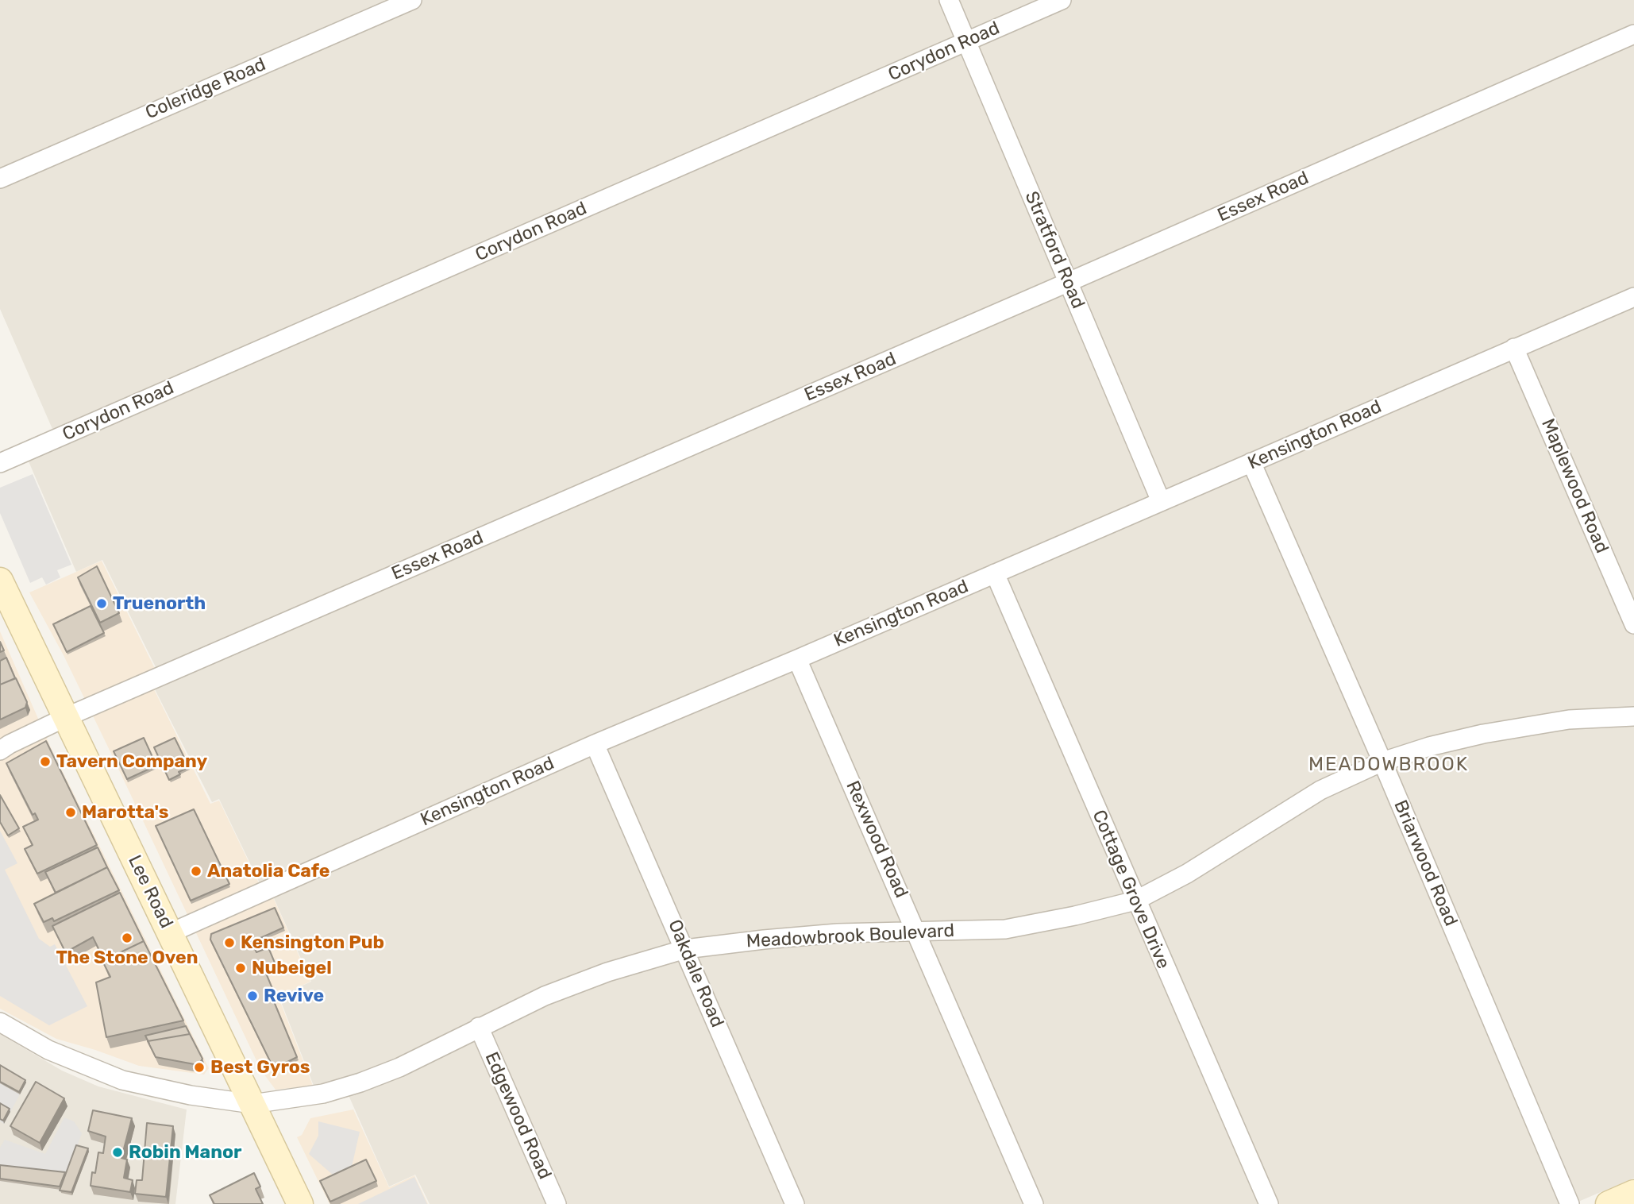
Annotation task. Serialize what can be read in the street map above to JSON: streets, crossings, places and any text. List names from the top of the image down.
{
  "streets": {
    "main road": ["Lee Road"],
    "street": [
      "Corydon Road",
      "Coleridge Road",
      "Essex Road",
      "Stratford Road",
      "Kensington Road",
      "Maplewood Road",
      "Rexwood Road",
      "Briarwood Road",
      "Cottage Grove Drive",
      "Meadowbrook Boulevard",
      "Oakdale Road",
      "Edgewood Road"
    ]
  },
  "crossings": [
    ["Corydon Road", "Stratford Road"],
    ["Essex Road", "Stratford Road"],
    ["Essex Road", "Lee Road"],
    ["Stratford Road", "Kensington Road"],
    ["Kensington Road", "Maplewood Road"],
    ["Kensington Road", "Rexwood Road"],
    ["Kensington Road", "Briarwood Road"],
    ["Kensington Road", "Cottage Grove Drive"],
    ["Kensington Road", "Lee Road"],
    ["Kensington Road", "Oakdale Road"],
    ["Rexwood Road", "Meadowbrook Boulevard"],
    ["Briarwood Road", "Meadowbrook Boulevard"],
    ["Cottage Grove Drive", "Meadowbrook Boulevard"],
    ["Lee Road", "Meadowbrook Boulevard"],
    ["Meadowbrook Boulevard", "Oakdale Road"],
    ["Meadowbrook Boulevard", "Edgewood Road"]
  ],
  "districts": ["MEADOWBROOK"],
  "places": [
    "Truenorth",
    "Tavern Company",
    "Marotta's",
    "Anatolia Cafe",
    "The Stone Oven",
    "Kensington Pub",
    "Nubeigel",
    "Revive",
    "Best Gyros",
    "Robin Manor"
  ]
}
